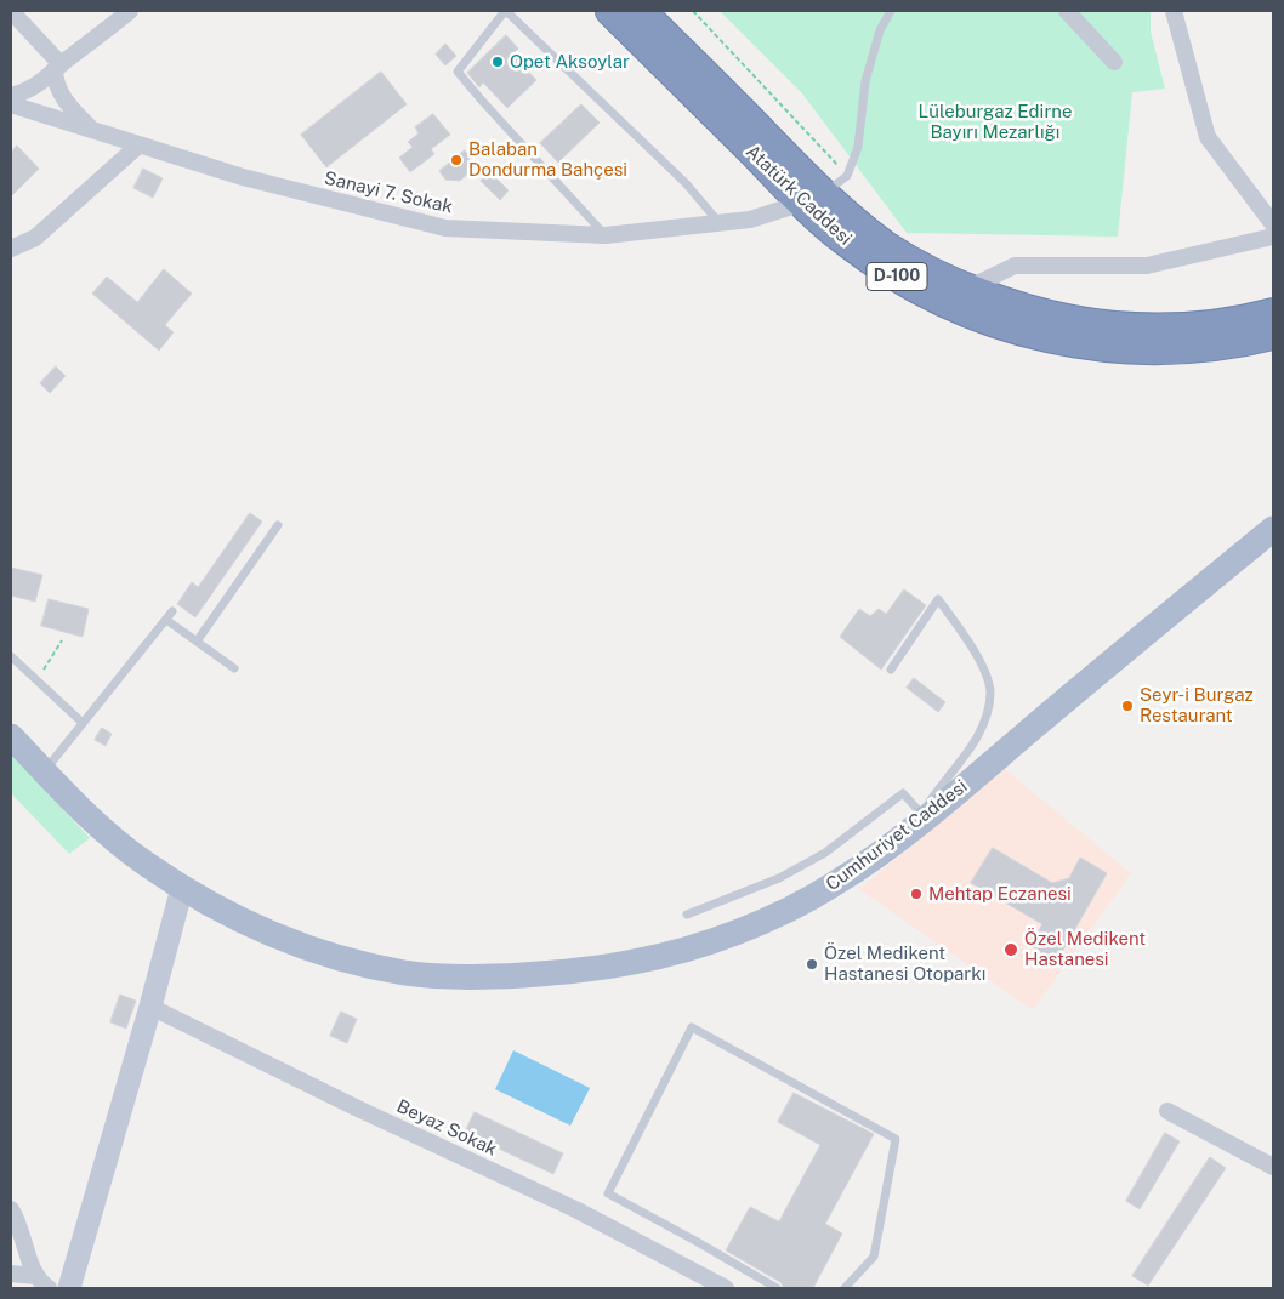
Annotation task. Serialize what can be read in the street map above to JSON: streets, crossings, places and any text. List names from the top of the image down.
{
  "streets": {
    "highway": ["Atatürk Caddesi", "D-100"],
    "main road": ["Cumhuriyet Caddesi"],
    "street": ["Sanayi 7. Sokak", "Beyaz Sokak"]
  },
  "crossings": [
    ["Sanayi 7. Sokak", "Atatürk Caddesi"]
  ],
  "parks": ["Lüleburgaz Edirne Bayırı Mezarlığı"],
  "places": [
    "Opet Aksoylar",
    "Balaban Dondurma Bahçesi",
    "Seyr-i Burgaz Restaurant",
    "Mehtap Eczanesi",
    "Özel Medikent Hastanesi",
    "Özel Medikent Hastanesi Otoparkı"
  ]
}
